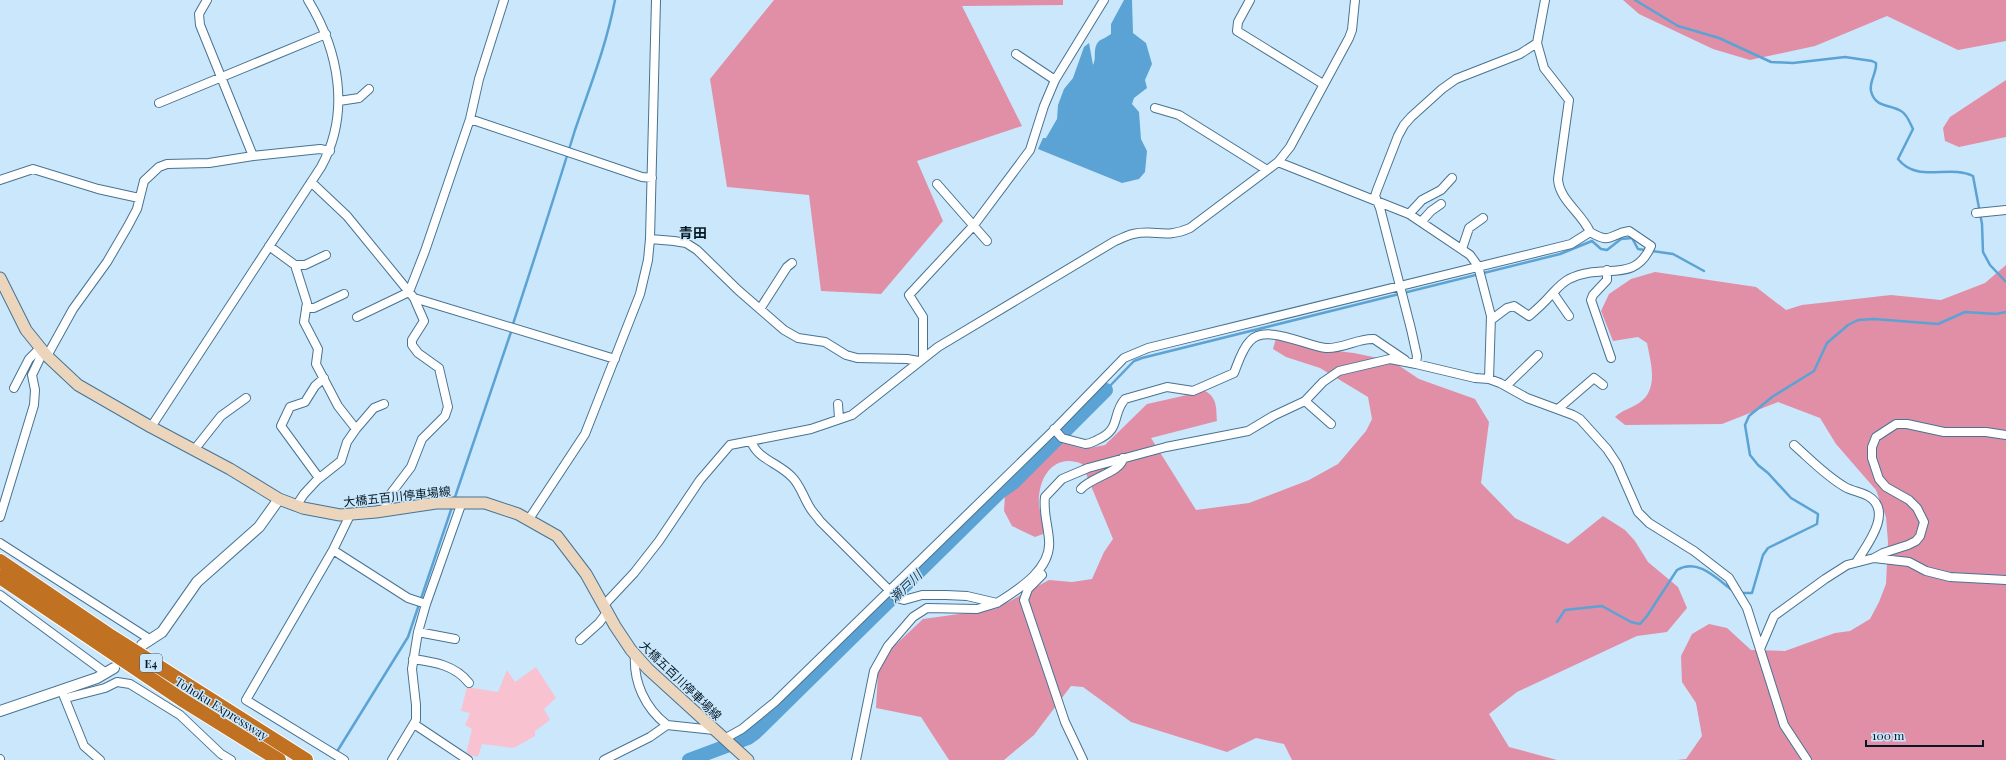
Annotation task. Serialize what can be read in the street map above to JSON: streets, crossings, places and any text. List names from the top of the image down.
{
  "streets": {
    "highway": ["E4", "Tohoku Expressway"],
    "main road": ["大橋五百川停車場線"]
  },
  "districts": ["青田"],
  "water": ["瀬戸川"],
  "scale_bar": "100 m"
}
